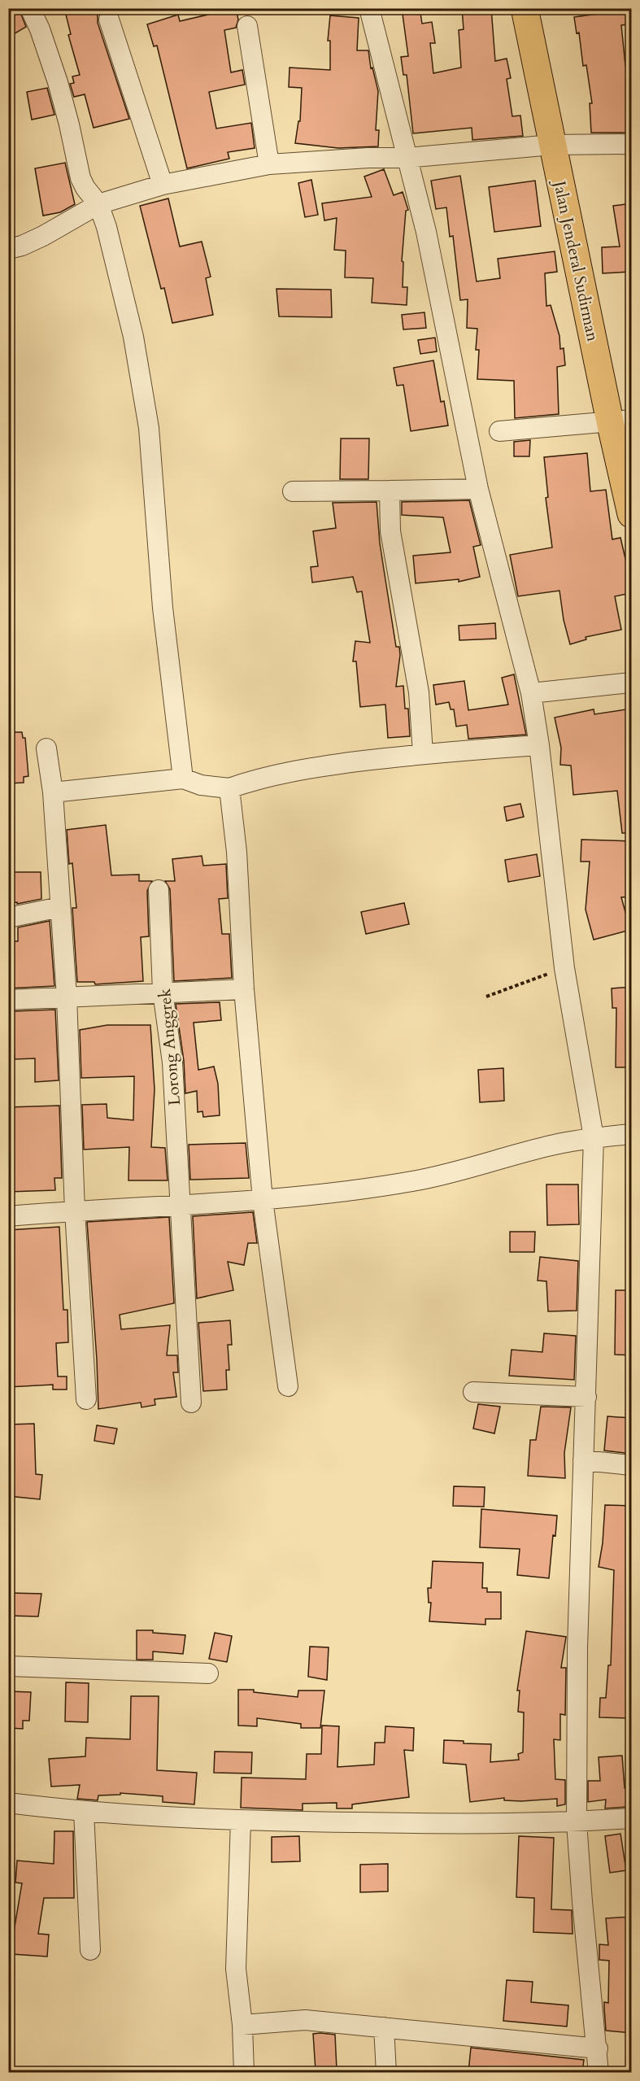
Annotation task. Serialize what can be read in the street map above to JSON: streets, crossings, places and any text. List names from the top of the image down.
{
  "streets": {
    "highway": ["Jalan Jenderal Sudirman"],
    "street": ["Lorong Anggrek"]
  }
}
